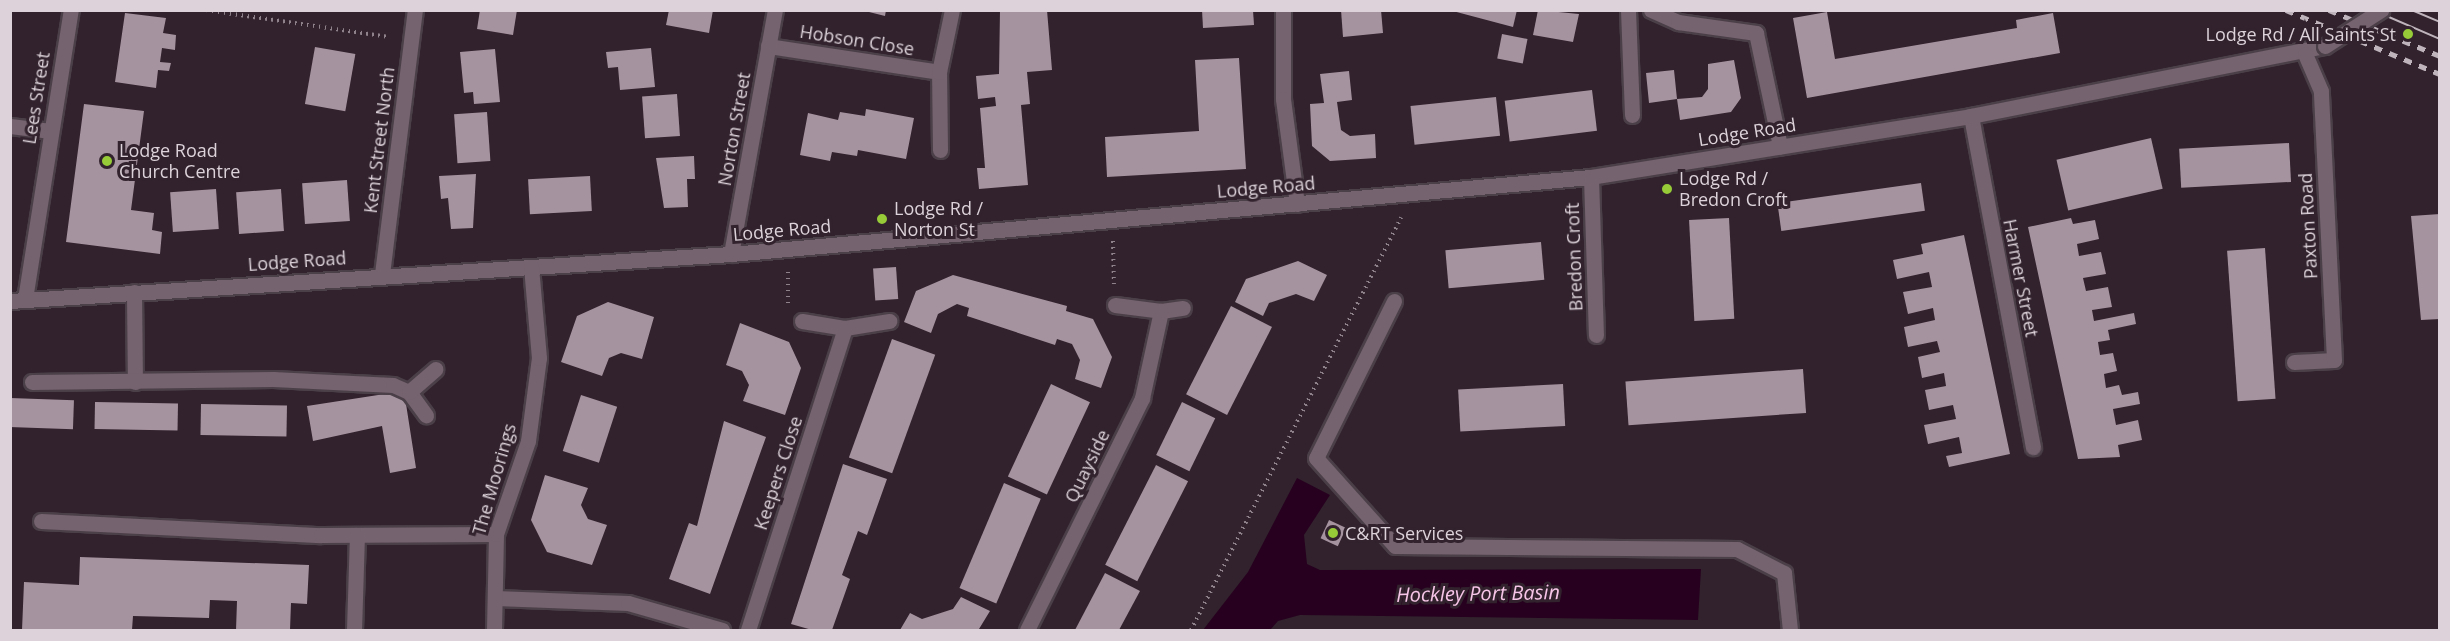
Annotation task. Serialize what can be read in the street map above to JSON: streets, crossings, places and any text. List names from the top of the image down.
{
  "streets": {
    "street": [
      "Hobson Close",
      "Lees Street",
      "Norton Street",
      "Lodge Road",
      "Kent Street North",
      "Paxton Road",
      "Bredon Croft",
      "Harmer Street",
      "Quayside",
      "Keepers Close",
      "The Moorings"
    ]
  },
  "crossings": [
    ["Hobson Close", "Norton Street"],
    ["Lees Street", "Lodge Road"],
    ["Norton Street", "Lodge Road"],
    ["Lodge Road", "Kent Street North"],
    ["Lodge Road", "Paxton Road"],
    ["Lodge Road", "Bredon Croft"],
    ["Lodge Road", "Harmer Street"],
    ["Lodge Road", "The Moorings"]
  ],
  "water": ["Hockley Port Basin"],
  "places": [
    "Lodge Rd / All Saints St",
    "Lodge Road Church Centre",
    "Lodge Rd / Bredon Croft",
    "Lodge Rd / Norton St",
    "C&RT Services"
  ]
}
